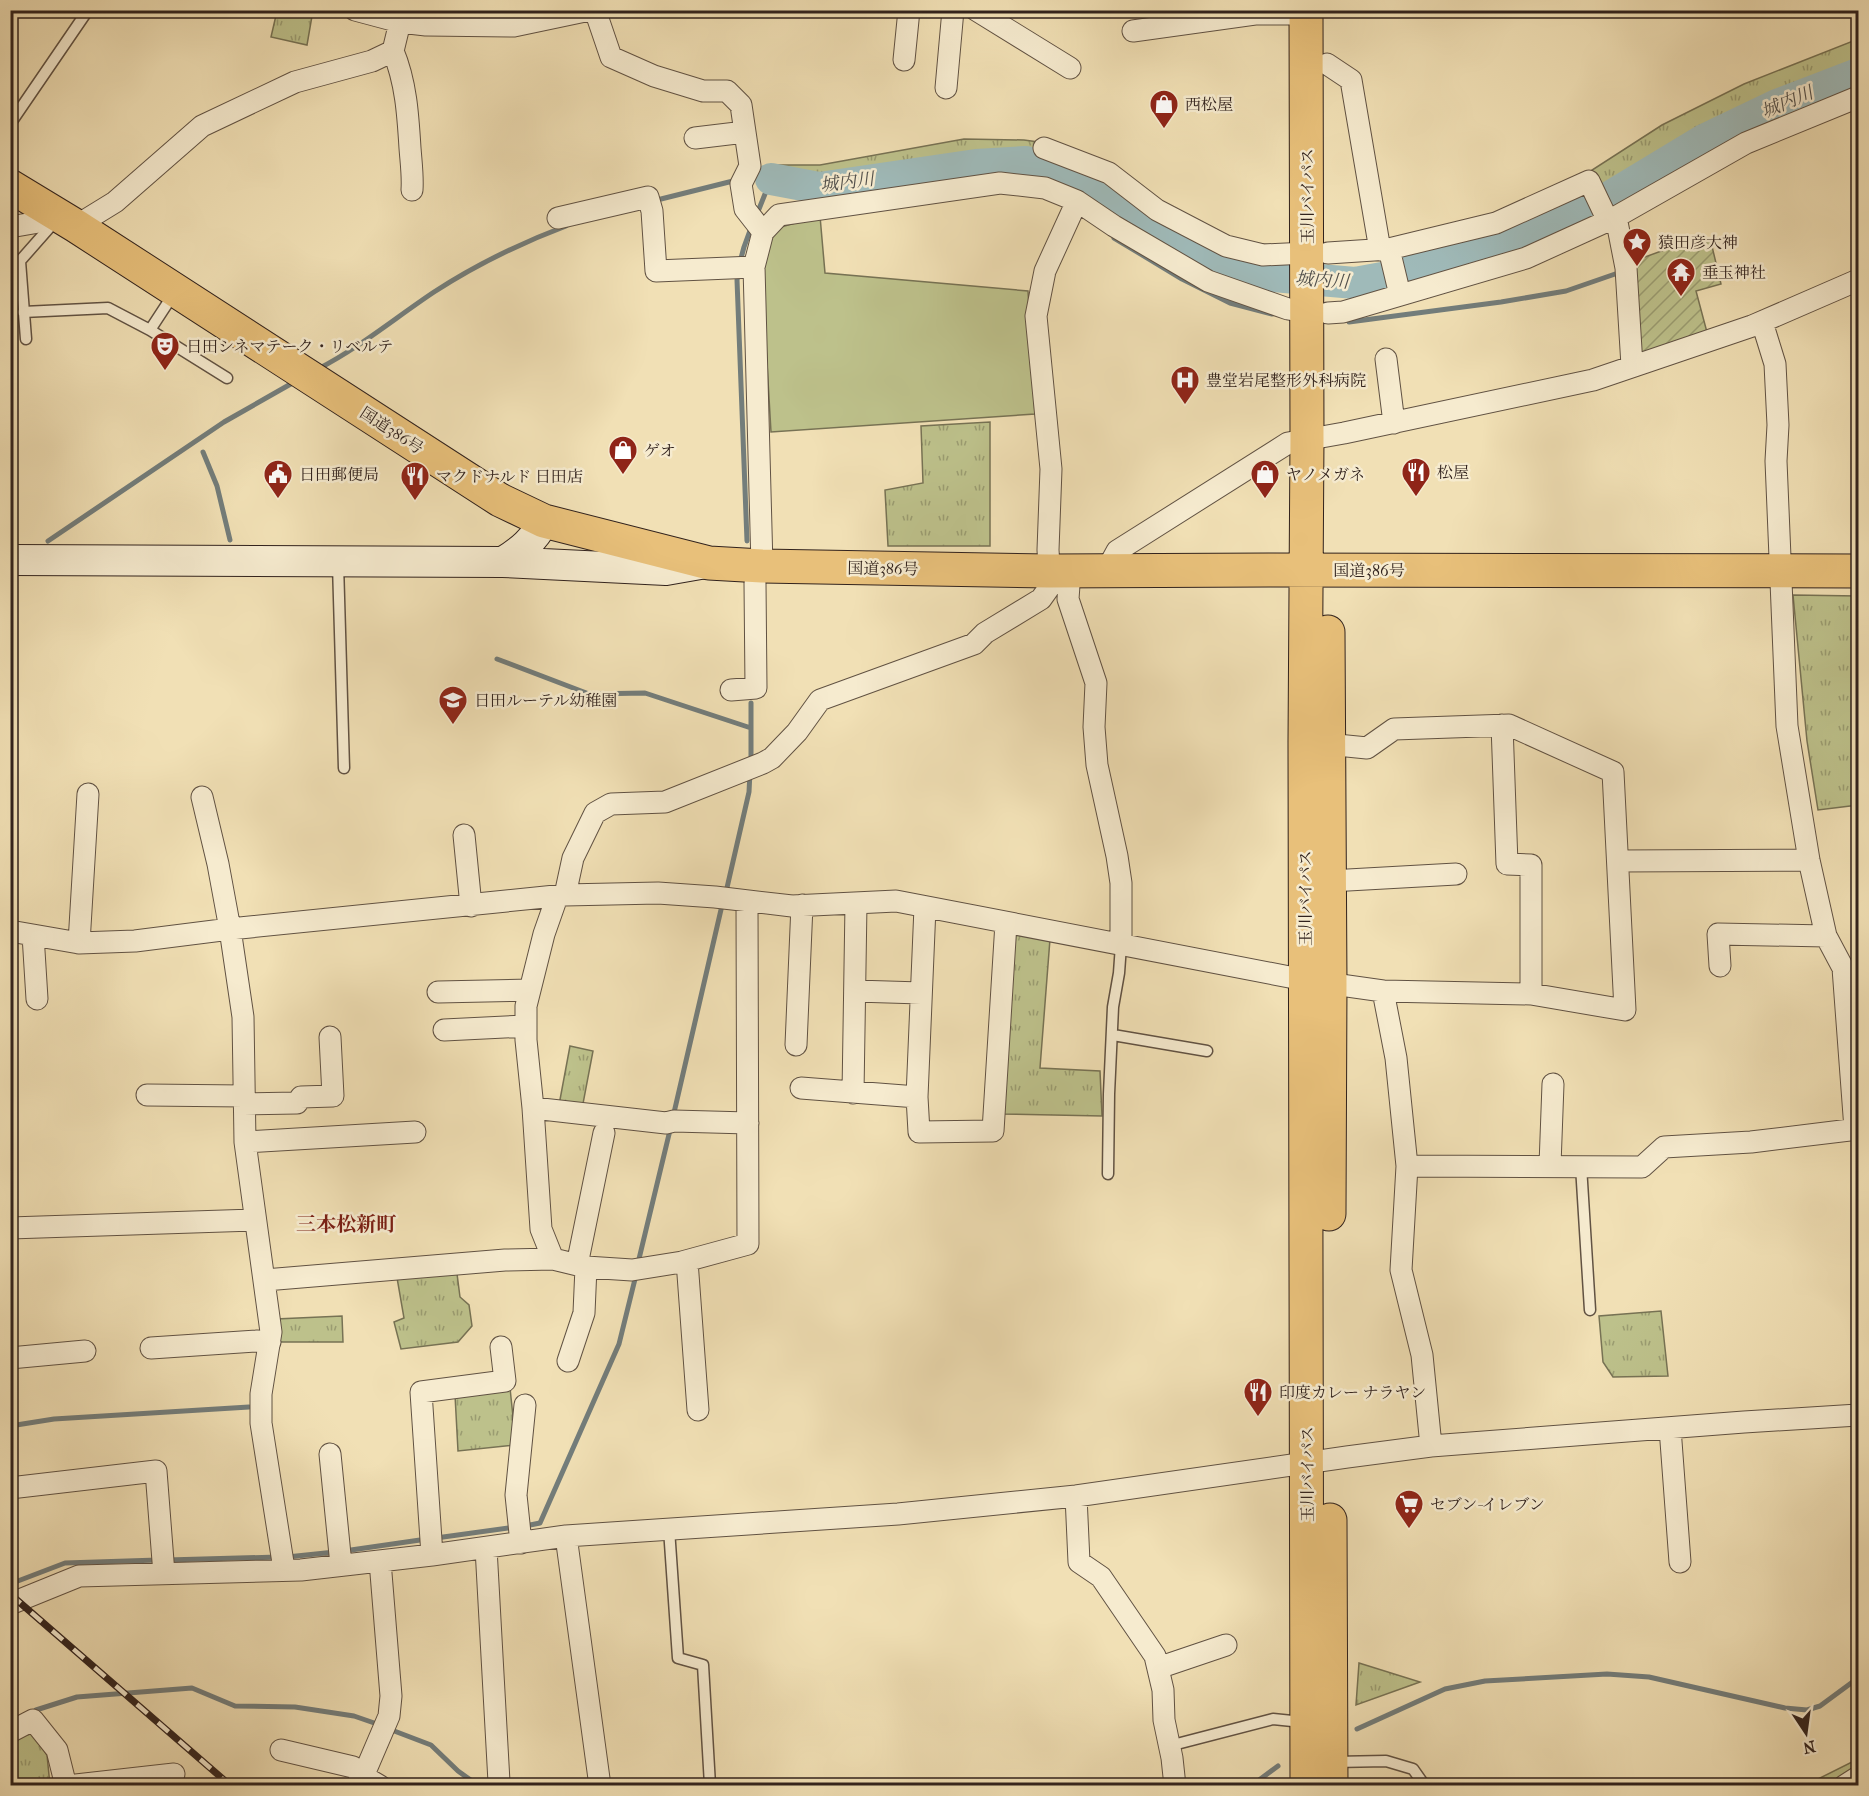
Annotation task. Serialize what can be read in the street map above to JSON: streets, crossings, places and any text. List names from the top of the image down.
{
  "streets": {
    "highway": ["玉川バイパス", "国道386号"]
  },
  "crossings": [
    ["玉川バイパス", "国道386号"]
  ],
  "districts": ["三本松新町"],
  "water": ["城内川"],
  "places": {
    "shop": ["西松屋", "ゲオ", "ヤノメガネ"],
    "place": ["猿田彦大神"],
    "temple": ["垂玉神社"],
    "theatre": ["日田シネマテーク・リベルテ"],
    "hospital": ["豊堂岩尾整形外科病院"],
    "restaurant": ["松屋", "マクドナルド 日田店", "印度カレー ナラヤン"],
    "public building": ["日田郵便局"],
    "school or university": ["日田ルーテル幼稚園"],
    "supermarket": ["セブン-イレブン"]
  },
  "north": "bottom"
}
